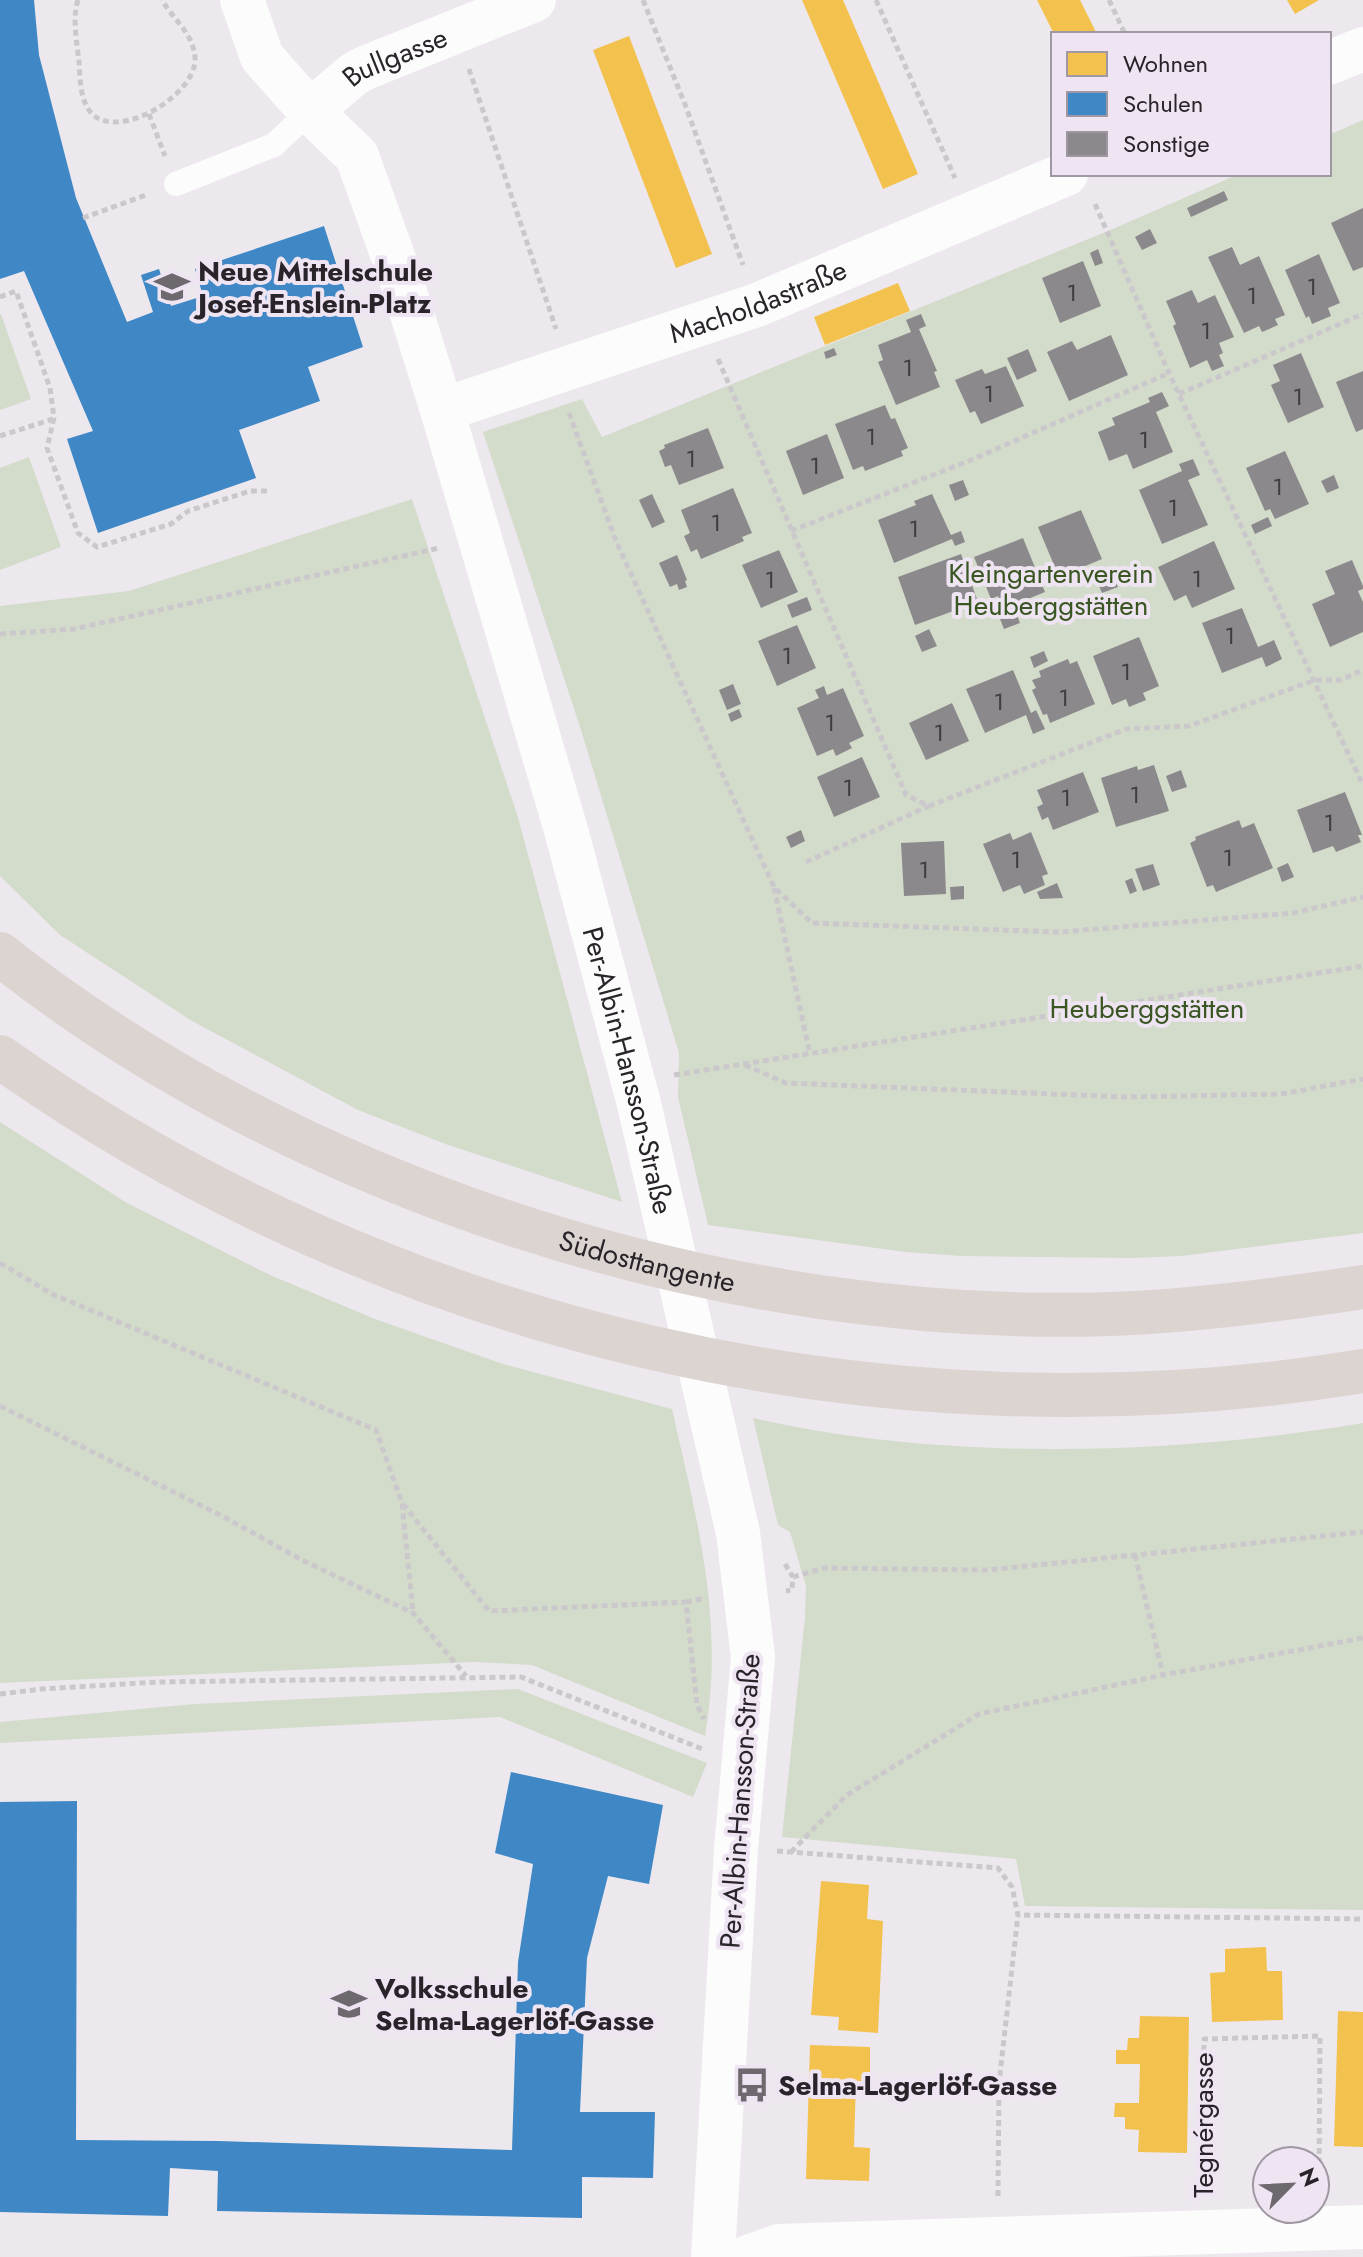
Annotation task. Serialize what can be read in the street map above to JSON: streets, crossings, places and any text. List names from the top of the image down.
{
  "streets": {
    "highway": ["Südosttangente"],
    "street": ["Bullgasse", "Macholdastraße", "Per-Albin-Hansson-Straße"],
    "path": ["Tegnérgasse"]
  },
  "crossings": [
    ["Bullgasse", "Per-Albin-Hansson-Straße"],
    ["Macholdastraße", "Per-Albin-Hansson-Straße"]
  ],
  "parks": ["Kleingartenverein Heuberggstätten", "Heuberggstätten"],
  "places": {
    "school or university": ["Neue Mittelschule Josef-Enslein-Platz", "Volksschule Selma-Lagerlöf-Gasse"],
    "bus stop": ["Selma-Lagerlöf-Gasse"]
  },
  "house_numbers": [
    "1",
    "1",
    "1",
    "1",
    "1",
    "1",
    "1",
    "1",
    "1",
    "1",
    "1",
    "1",
    "1",
    "1",
    "1",
    "1",
    "1",
    "1",
    "1",
    "1",
    "1",
    "1",
    "1",
    "1",
    "1",
    "1",
    "1",
    "1",
    "1",
    "1",
    "1"
  ],
  "legend": ["Wohnen", "Schulen", "Sonstige"],
  "north": "top right"
}
